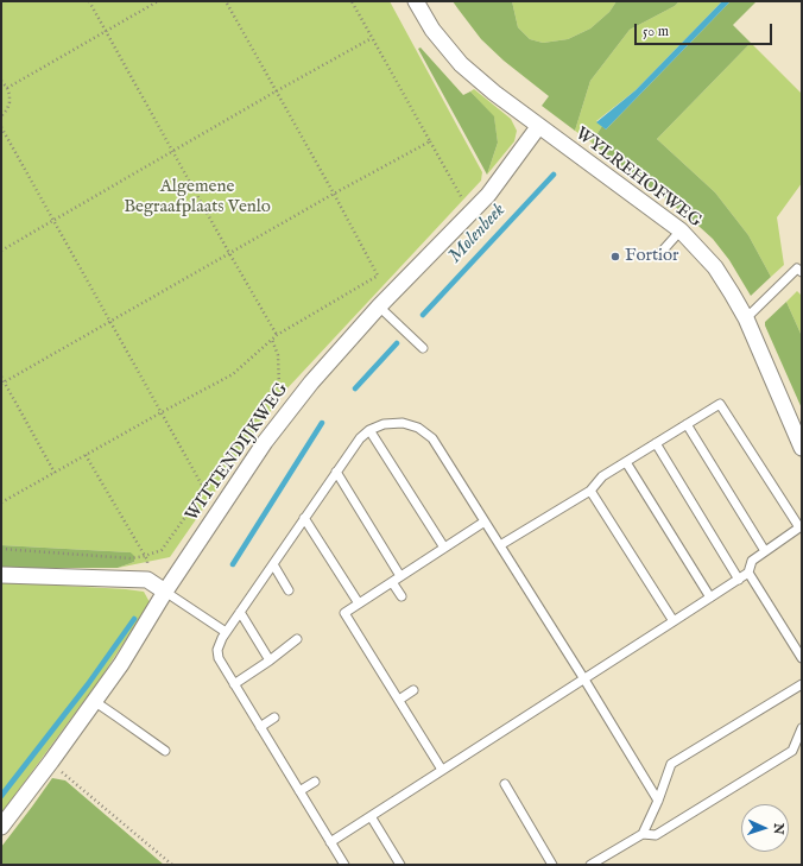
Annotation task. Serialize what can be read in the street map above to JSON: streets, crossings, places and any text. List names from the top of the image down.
{
  "streets": {
    "street": ["WYLREHOFWEG", "WITTENDIJKWEG"]
  },
  "crossings": [
    ["WYLREHOFWEG", "WITTENDIJKWEG"]
  ],
  "water": ["Molenbeek"],
  "parks": ["Algemene Begraafplaats Venlo"],
  "places": ["Fortior"],
  "scale_bar": "50 m",
  "north": "right"
}
